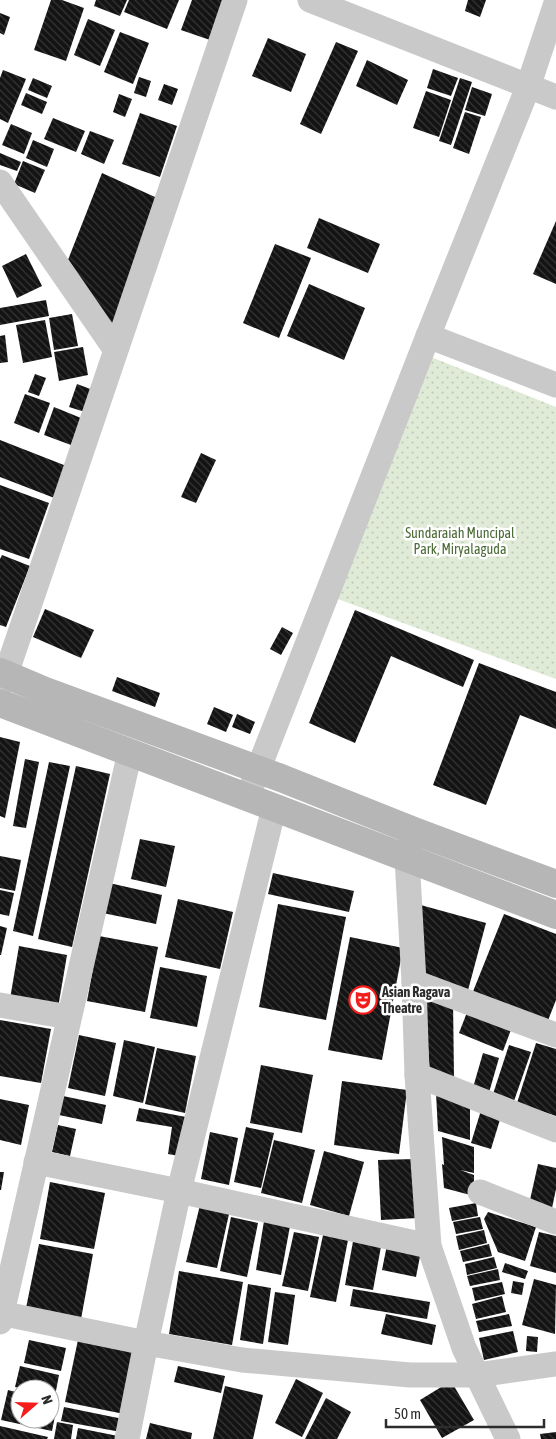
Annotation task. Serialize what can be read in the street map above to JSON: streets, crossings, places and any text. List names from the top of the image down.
{
  "parks": ["Sundaraiah Muncipal Park, Miryalaguda"],
  "places": {
    "theatre": ["Asian Ragava Theatre"]
  },
  "scale_bar": "50 m",
  "north": "right"
}
